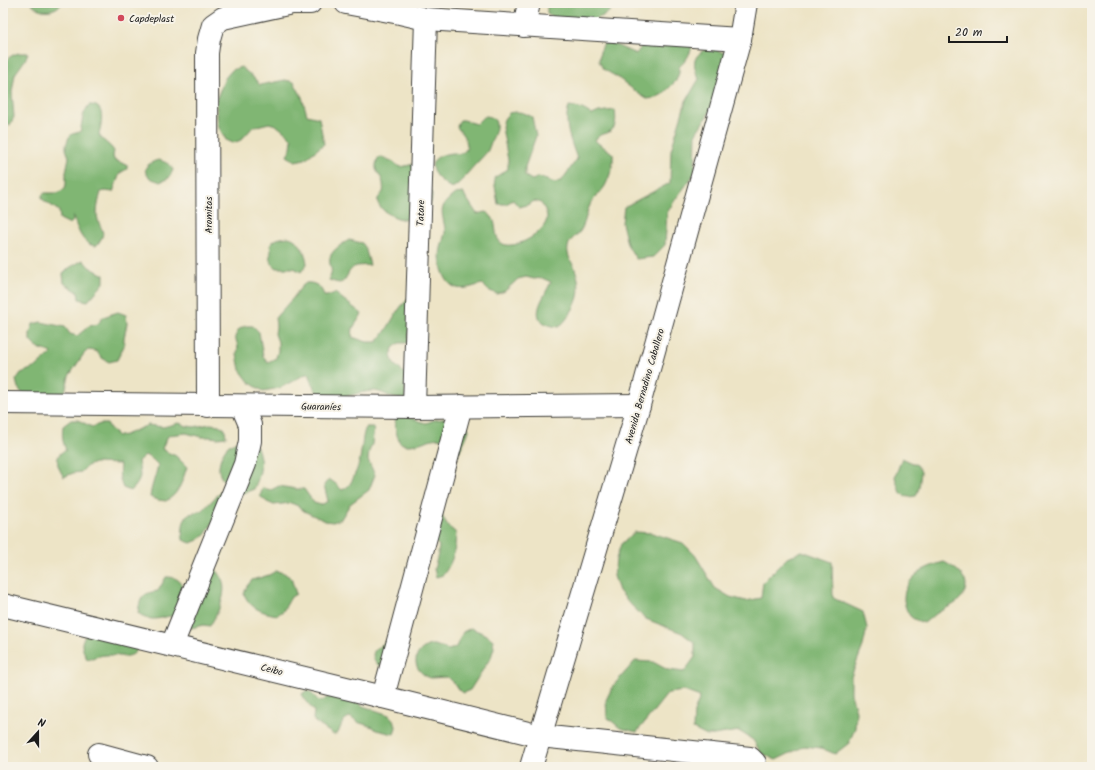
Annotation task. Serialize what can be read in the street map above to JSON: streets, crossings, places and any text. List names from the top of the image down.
{
  "streets": {
    "street": [
      "Tatare",
      "Aromitas",
      "Avenida Bernadino Caballero",
      "Guaraníes",
      "Ceibo"
    ]
  },
  "crossings": [
    ["Tatare", "Guaraníes"],
    ["Aromitas", "Guaraníes"],
    ["Avenida Bernadino Caballero", "Guaraníes"],
    ["Avenida Bernadino Caballero", "Ceibo"]
  ],
  "places": ["Capdeplast"],
  "scale_bar": "20 m",
  "north": "top"
}
